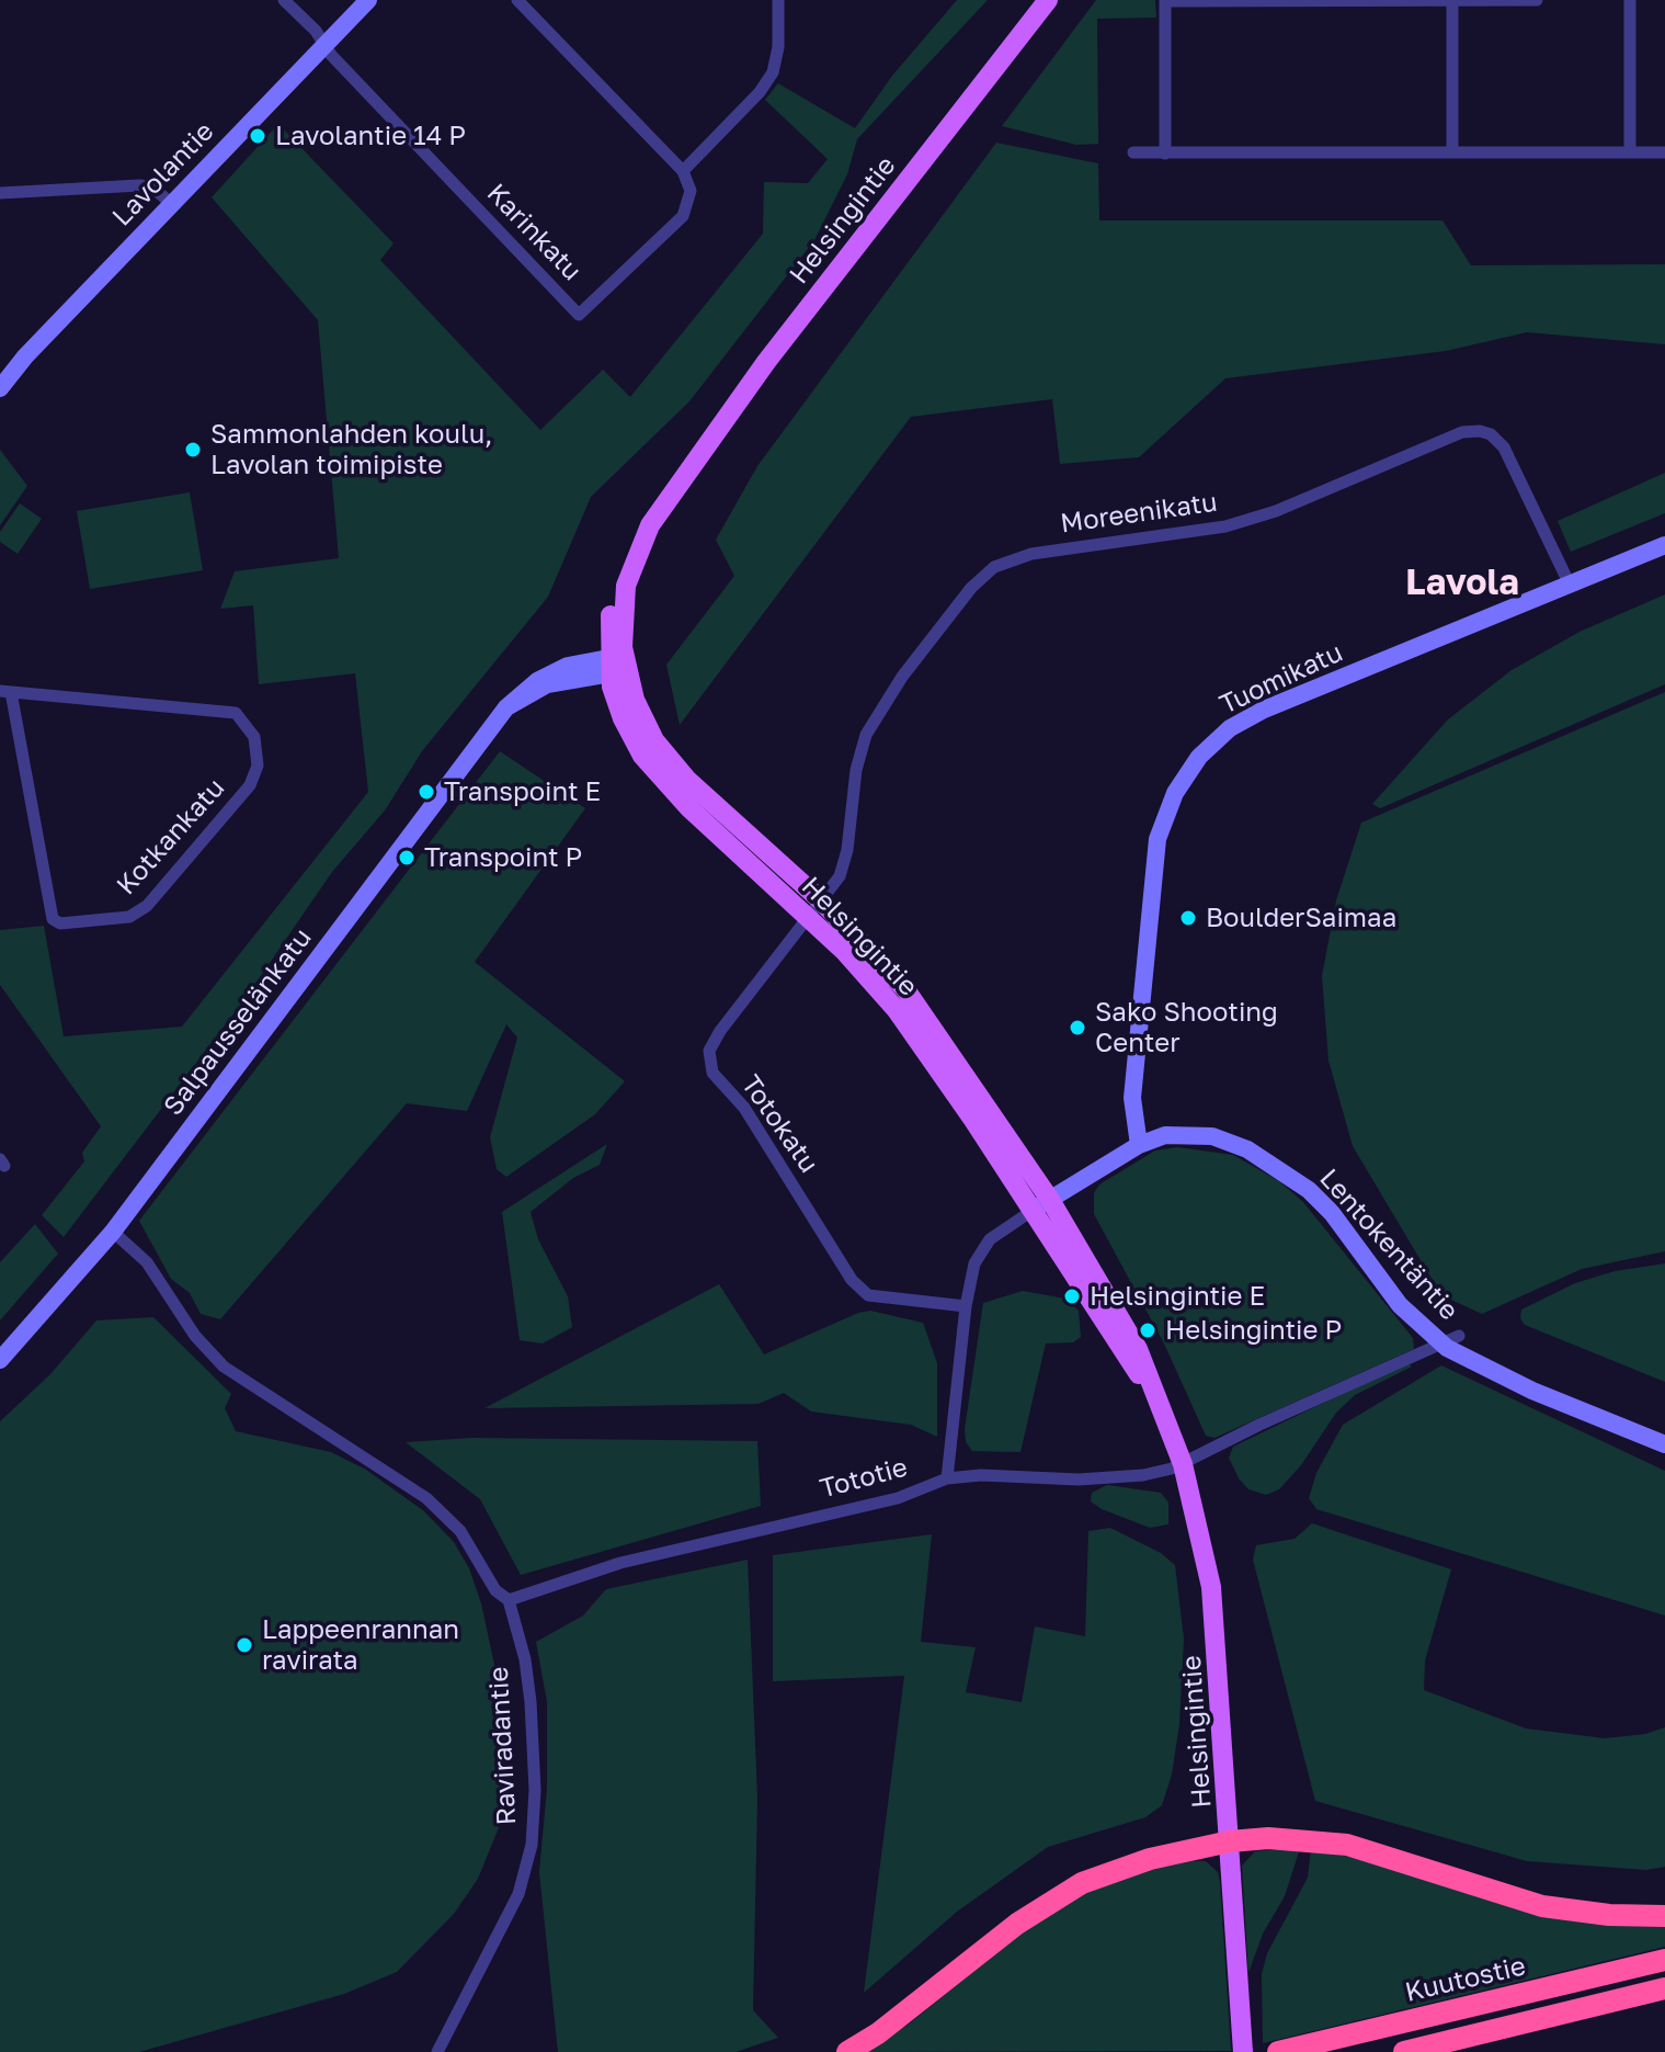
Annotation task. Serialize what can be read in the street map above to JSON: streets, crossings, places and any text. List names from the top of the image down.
{
  "streets": {
    "highway": ["Kuutostie"],
    "main road": ["Helsingintie"],
    "street": [
      "Lavolantie",
      "Karinkatu",
      "Moreenikatu",
      "Tuomikatu",
      "Kotkankatu",
      "Salpausselänkatu",
      "Totokatu",
      "Lentokentäntie",
      "Tototie",
      "Raviradantie"
    ]
  },
  "crossings": [
    ["Lavolantie", "Karinkatu"],
    ["Helsingintie", "Moreenikatu"],
    ["Helsingintie", "Salpausselänkatu"],
    ["Helsingintie", "Totokatu"],
    ["Helsingintie", "Lentokentäntie"],
    ["Helsingintie", "Tototie"],
    ["Moreenikatu", "Tuomikatu"],
    ["Moreenikatu", "Totokatu"],
    ["Tuomikatu", "Lentokentäntie"],
    ["Salpausselänkatu", "Raviradantie"],
    ["Totokatu", "Tototie"],
    ["Lentokentäntie", "Tototie"],
    ["Tototie", "Raviradantie"]
  ],
  "districts": ["Lavola"],
  "places": [
    "Lavolantie 14 P",
    "Sammonlahden koulu, Lavolan toimipiste",
    "Transpoint E",
    "Transpoint P",
    "BoulderSaimaa",
    "Sako Shooting Center",
    "Helsingintie E",
    "Helsingintie P",
    "Lappeenrannan ravirata"
  ]
}
